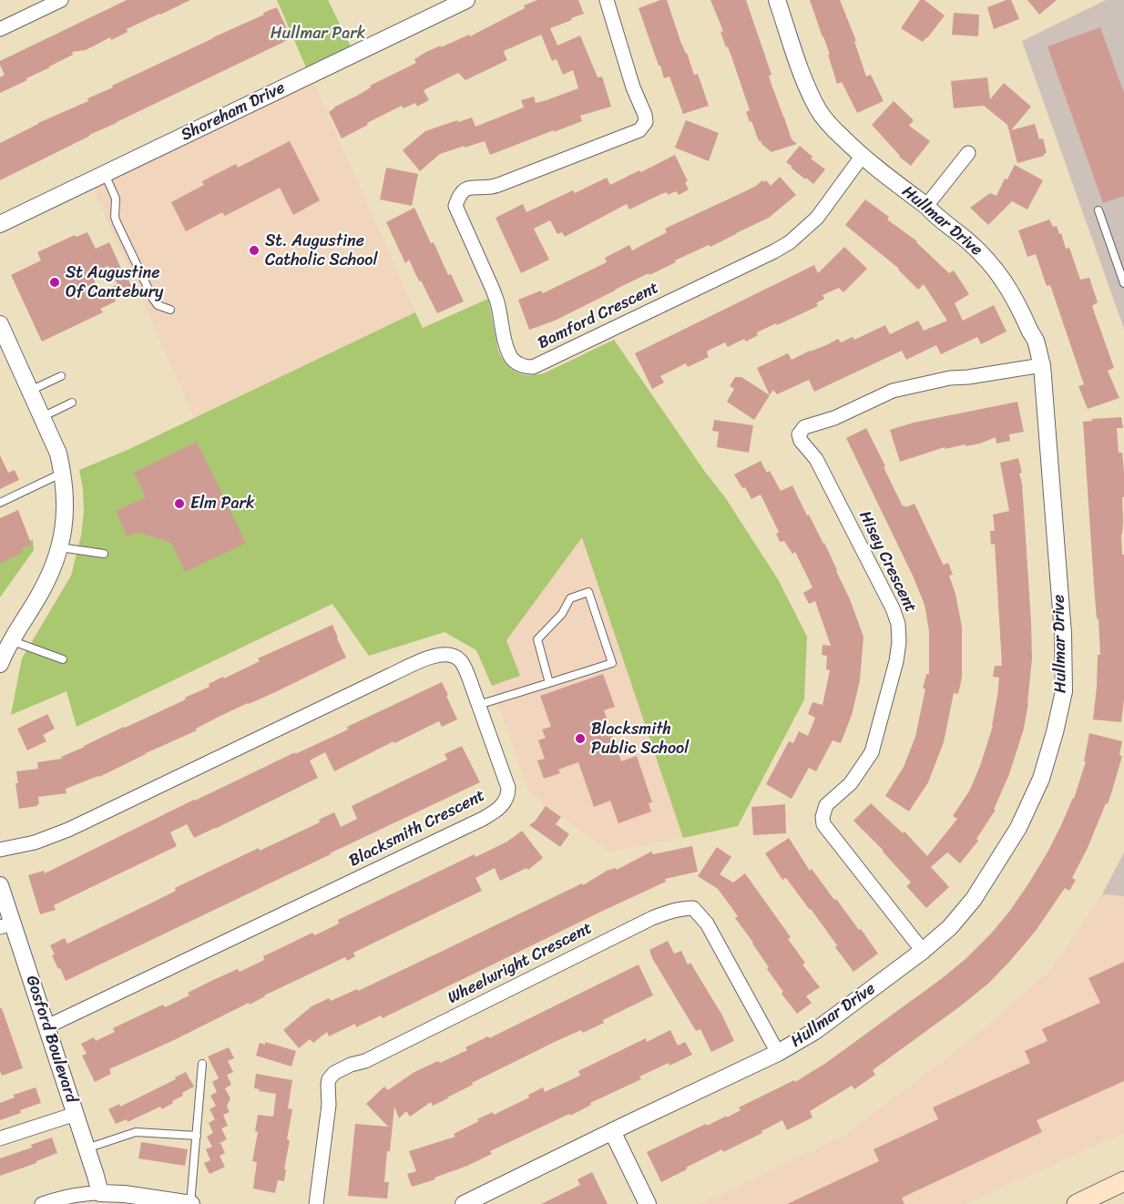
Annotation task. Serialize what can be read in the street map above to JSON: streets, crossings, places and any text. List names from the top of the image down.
{
  "streets": {
    "street": [
      "Shoreham Drive",
      "Hullmar Drive",
      "Bamford Crescent",
      "Hisey Crescent",
      "Blacksmith Crescent",
      "Wheelwright Crescent",
      "Gosford Boulevard"
    ]
  },
  "crossings": [
    ["Hullmar Drive", "Bamford Crescent"],
    ["Hullmar Drive", "Hisey Crescent"],
    ["Hullmar Drive", "Wheelwright Crescent"],
    ["Blacksmith Crescent", "Gosford Boulevard"]
  ],
  "parks": ["Hullmar Park"],
  "places": [
    "St. Augustine Catholic School",
    "St Augustine Of Cantebury",
    "Elm Park",
    "Blacksmith Public School"
  ]
}
